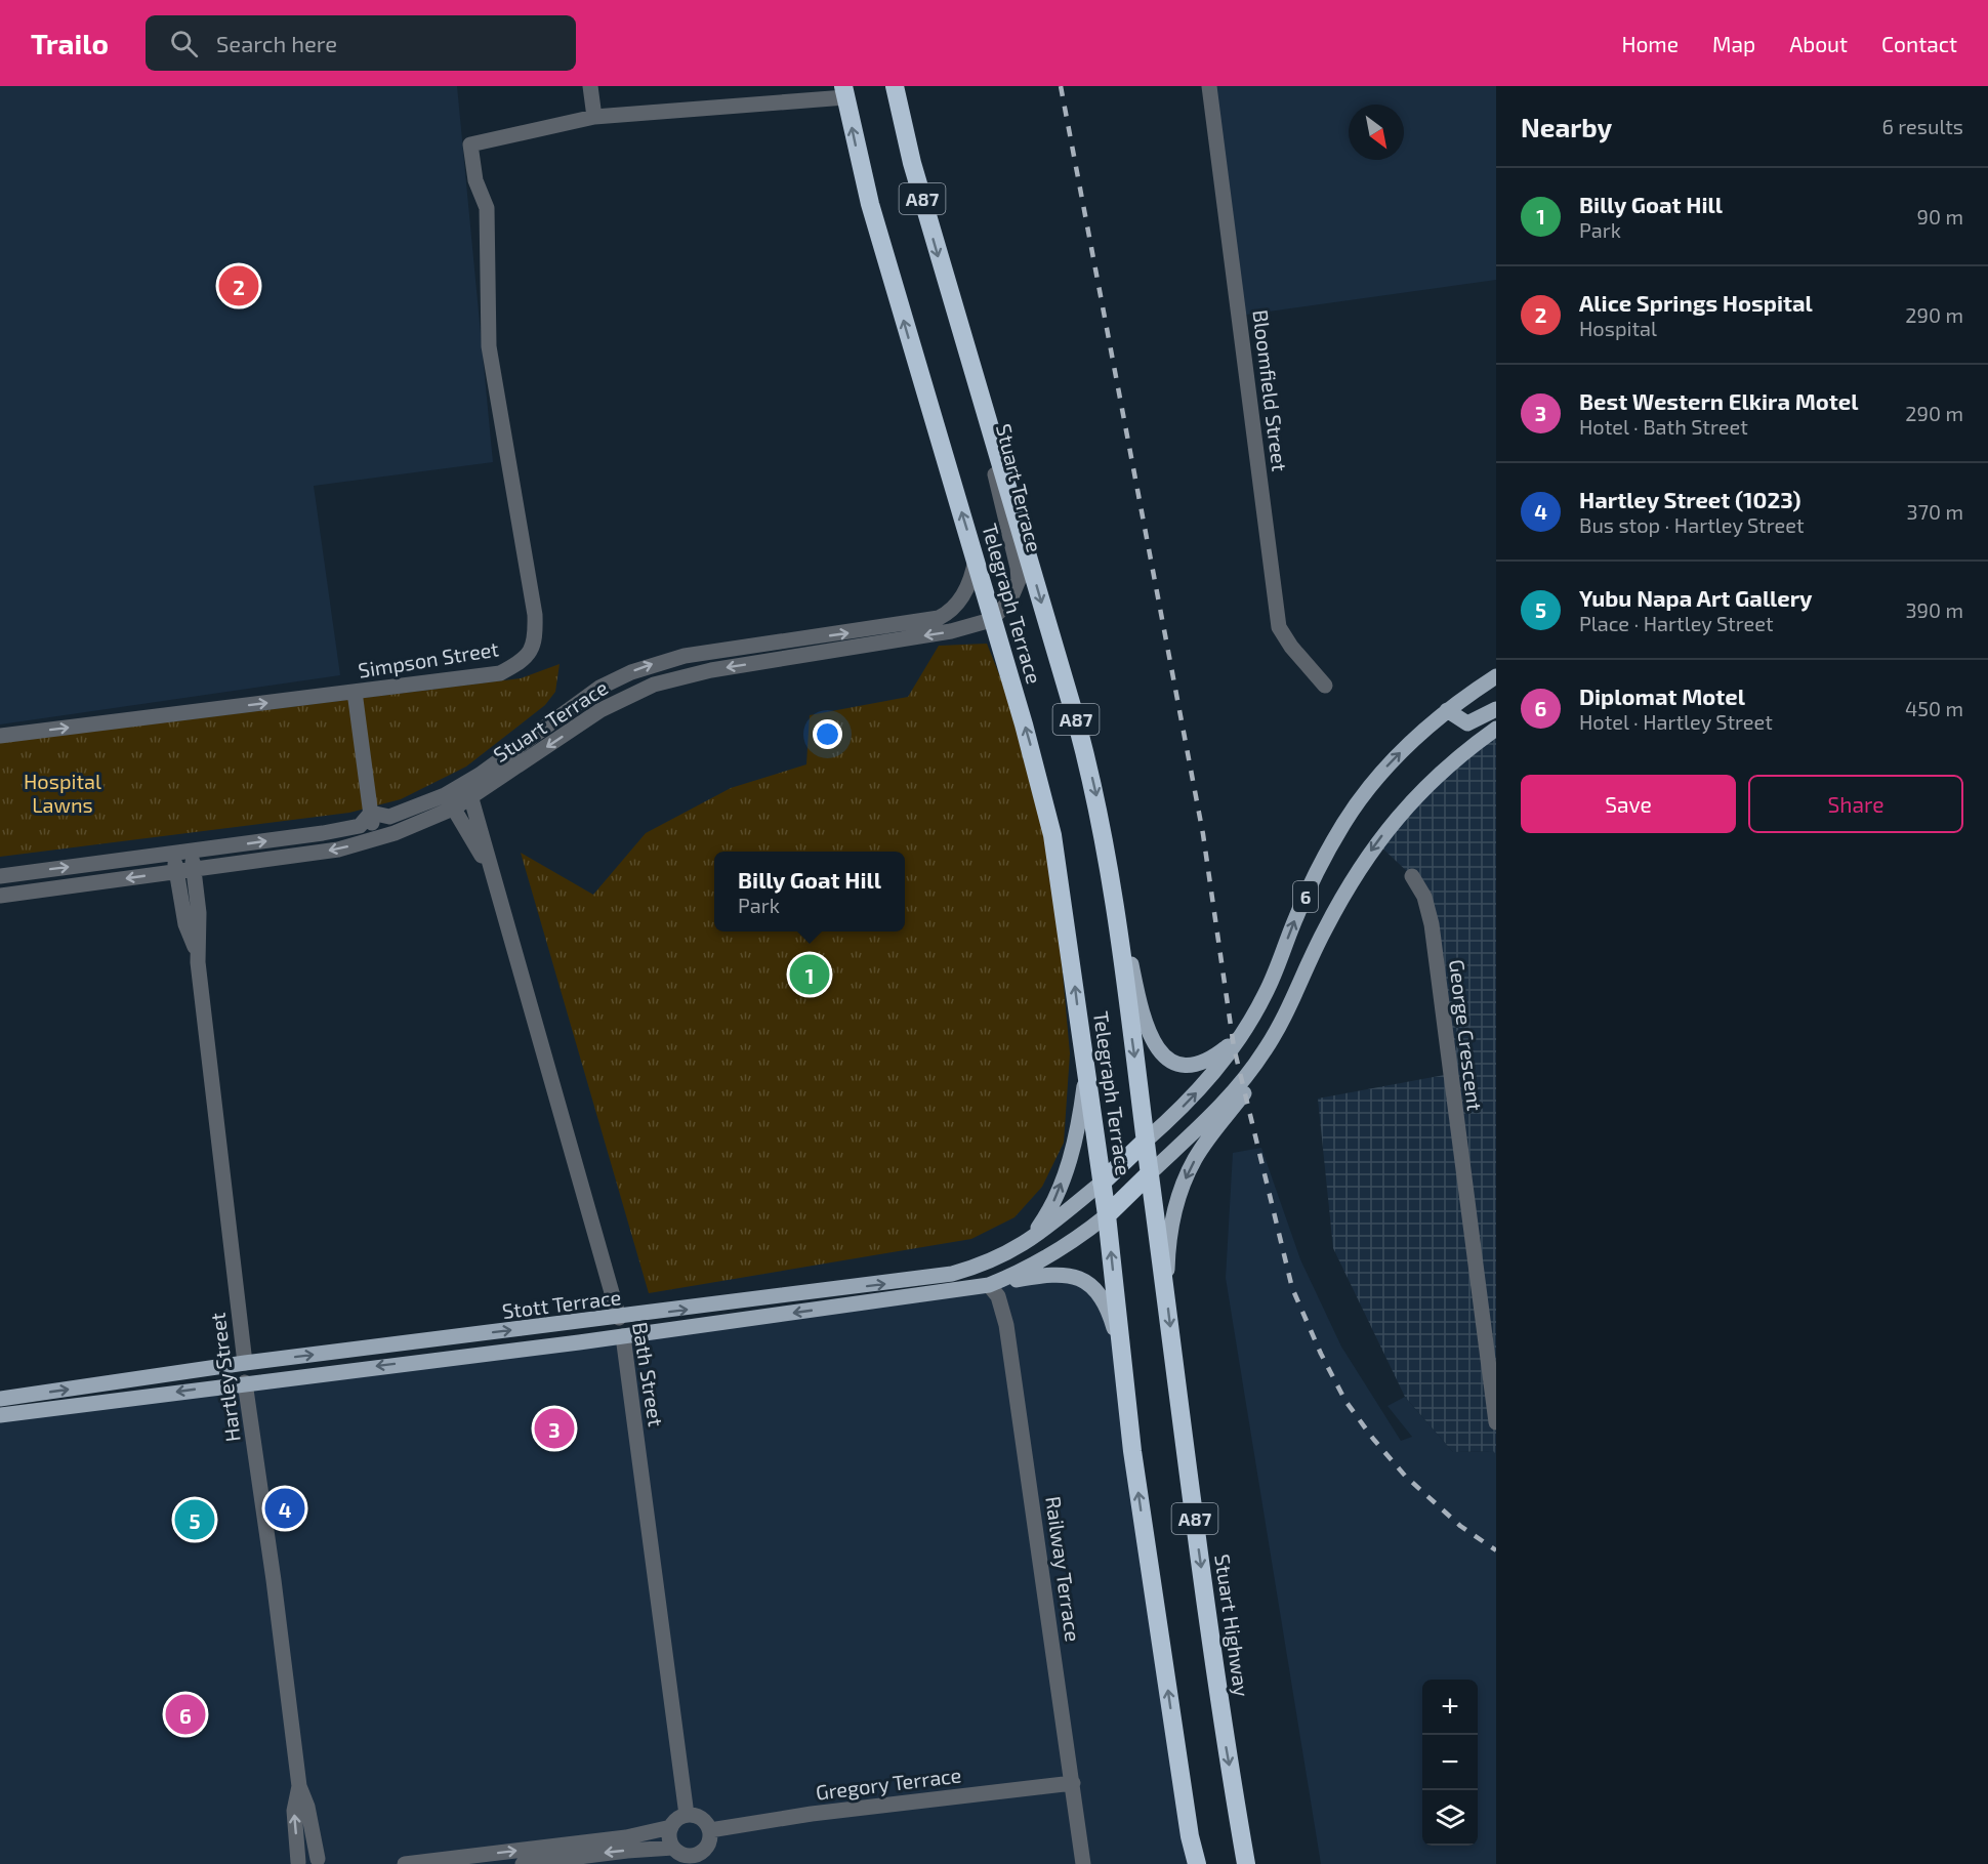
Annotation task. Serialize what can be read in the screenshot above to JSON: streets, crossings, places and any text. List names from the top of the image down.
{
  "streets": {
    "highway": [
      "A87",
      "Telegraph Terrace",
      "6",
      "Stuart Highway"
    ],
    "main road": ["Stott Terrace", "Bath Street", "Hartley Street"],
    "street": [
      "Bloomfield Street",
      "Stuart Terrace",
      "Simpson Street",
      "George Crescent",
      "Railway Terrace",
      "Gregory Terrace"
    ]
  },
  "crossings": [
    ["A87", "Telegraph Terrace"],
    ["A87", "6"],
    ["A87", "Stott Terrace"],
    ["Stuart Terrace", "Telegraph Terrace"],
    ["Stuart Terrace", "Bath Street"],
    ["Stuart Terrace", "Hartley Street"],
    ["Telegraph Terrace", "6"],
    ["Telegraph Terrace", "Stott Terrace"],
    ["Telegraph Terrace", "Stuart Highway"],
    ["6", "Stott Terrace"],
    ["6", "Stuart Highway"],
    ["Stott Terrace", "Bath Street"],
    ["Stott Terrace", "Hartley Street"],
    ["Stott Terrace", "Railway Terrace"],
    ["Bath Street", "Gregory Terrace"],
    ["Railway Terrace", "Gregory Terrace"]
  ],
  "parks": ["Hospital Lawns"],
  "north": "bottom right",
  "page": {
    "header": "Trailo",
    "search": "Search here",
    "nav": [
      "Home",
      "Map",
      "About",
      "Contact"
    ],
    "heading": ["Nearby", "6 results"],
    "list": [
      {
        "mark": "1",
        "name": "Billy Goat Hill",
        "note": "Park",
        "value": "90 m"
      },
      {
        "mark": "2",
        "name": "Alice Springs Hospital",
        "note": "Hospital",
        "value": "290 m"
      },
      {
        "mark": "3",
        "name": "Best Western Elkira Motel",
        "note": "Hotel · Bath Street",
        "value": "290 m"
      },
      {
        "mark": "4",
        "name": "Hartley Street (1023)",
        "note": "Bus stop · Hartley Street",
        "value": "370 m"
      },
      {
        "mark": "5",
        "name": "Yubu Napa Art Gallery",
        "note": "Place · Hartley Street",
        "value": "390 m"
      },
      {
        "mark": "6",
        "name": "Diplomat Motel",
        "note": "Hotel · Hartley Street",
        "value": "450 m"
      }
    ],
    "pins": [
      "2",
      "1",
      "3",
      "4",
      "5",
      "6"
    ],
    "buttons": ["Save", "Share"],
    "popup": ["Billy Goat Hill", "Park"],
    "map_buttons": ["+", "−"]
  }
}
